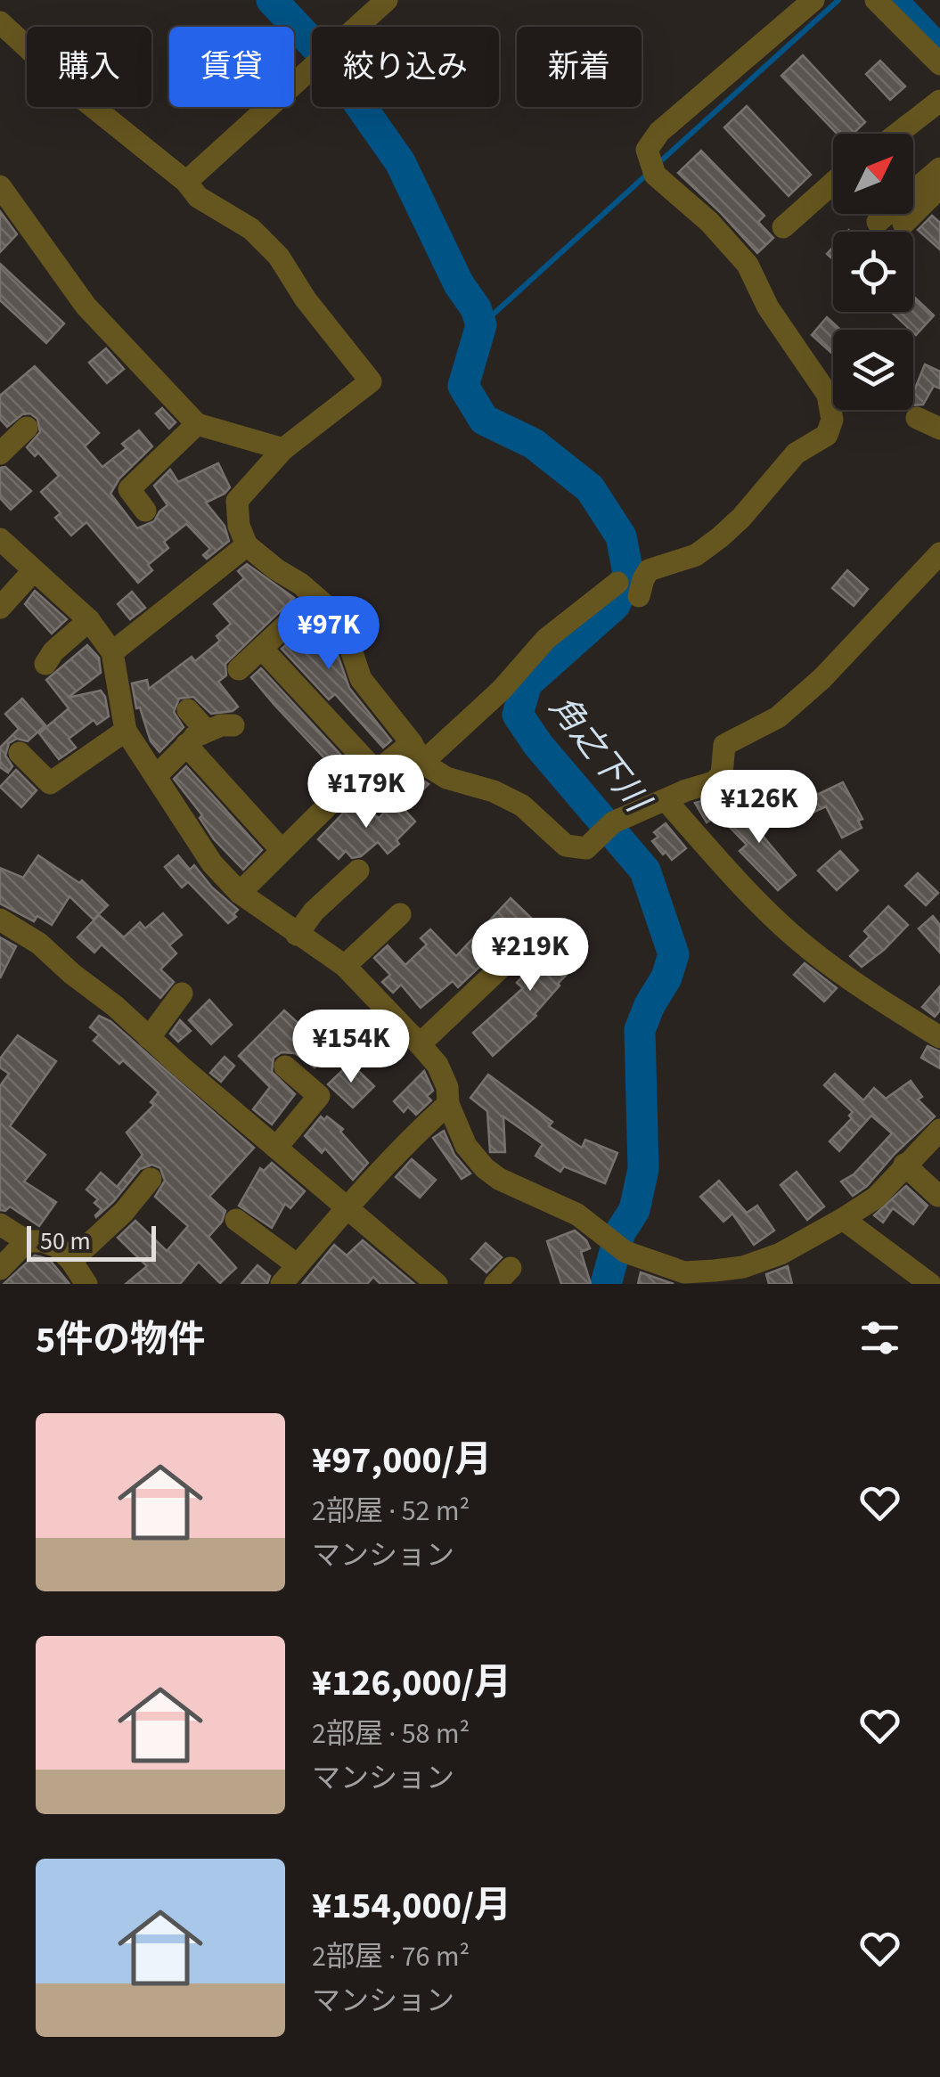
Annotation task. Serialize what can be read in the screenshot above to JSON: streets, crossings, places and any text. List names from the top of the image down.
{
  "water": ["角之下川"],
  "scale_bar": "50 m",
  "north": "top right",
  "page": {
    "chip": [
      "購入",
      "賃貸",
      "絞り込み",
      "新着"
    ],
    "price": [
      "¥97K",
      "¥179K",
      "¥126K",
      "¥219K",
      "¥154K"
    ],
    "scale": "50 m",
    "heading": "5件の物件",
    "list": [
      {
        "name": "¥97,000/月",
        "note": "2部屋 · 52 m² · マンション"
      },
      {
        "name": "¥126,000/月",
        "note": "2部屋 · 58 m² · マンション"
      },
      {
        "name": "¥154,000/月",
        "note": "2部屋 · 76 m² · マンション"
      }
    ]
  }
}
